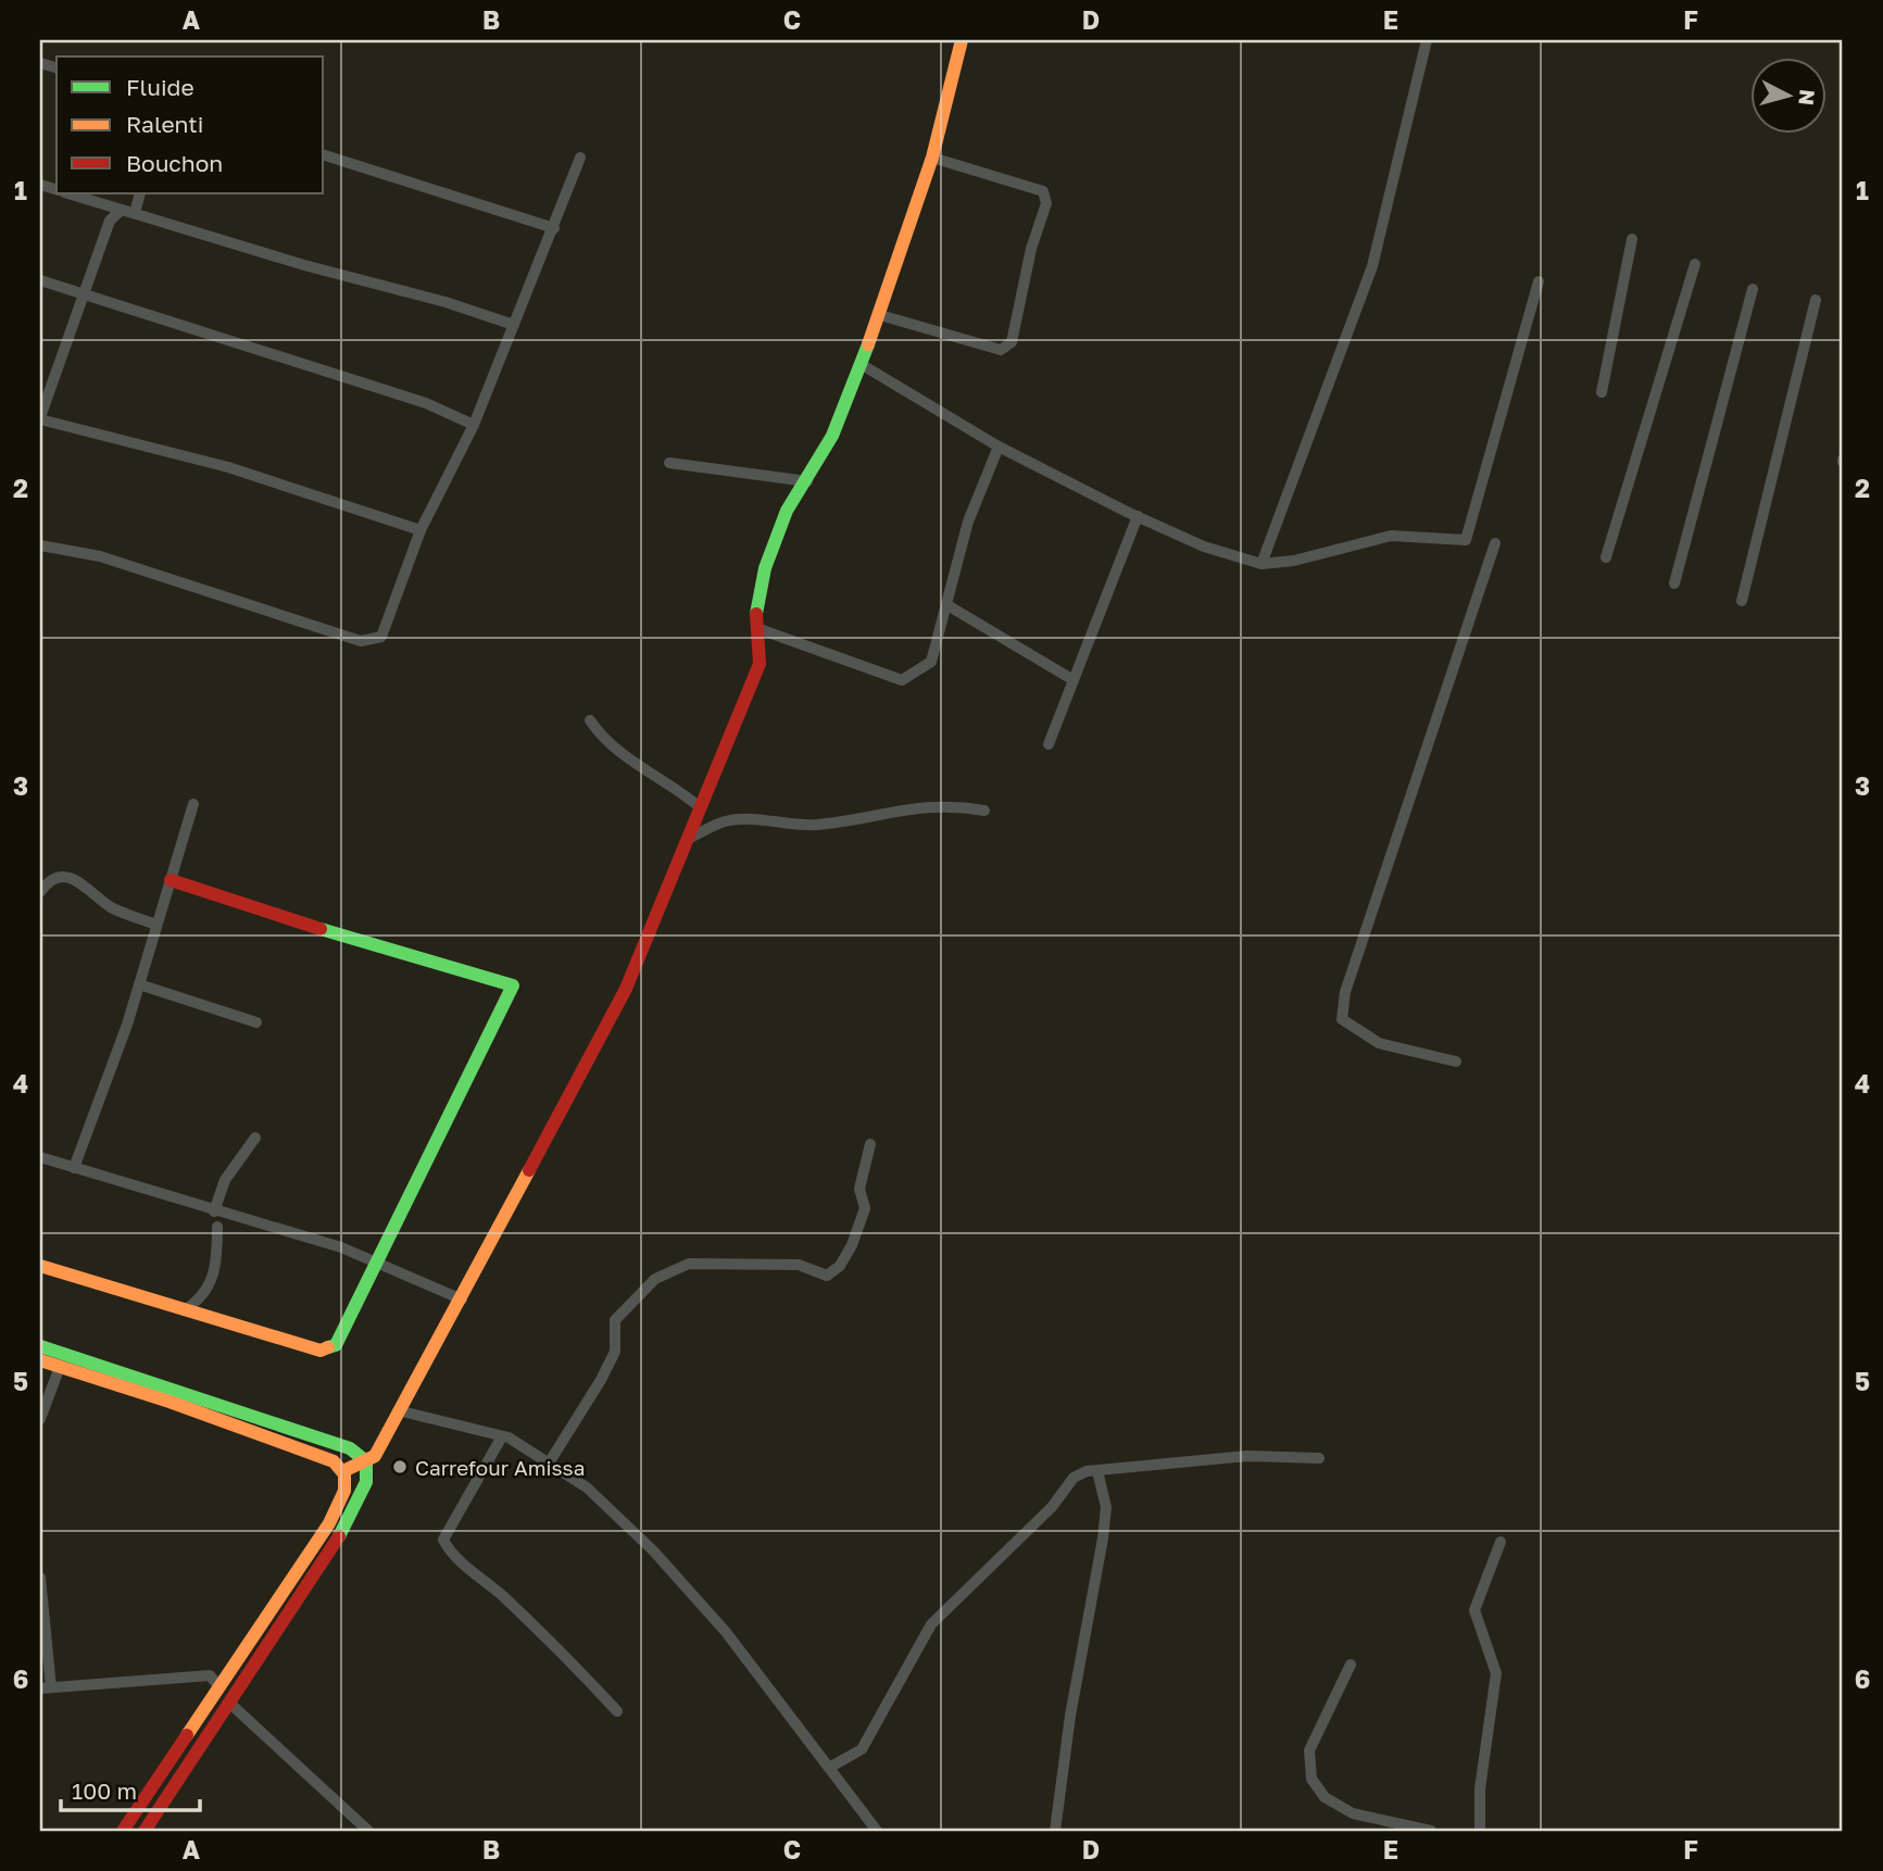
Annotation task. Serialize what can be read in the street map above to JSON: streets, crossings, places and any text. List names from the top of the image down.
{
  "places": ["Carrefour Amissa"],
  "legend": ["Fluide", "Ralenti", "Bouchon"],
  "scale_bar": "100 m",
  "north": "right",
  "grid": {
    "columns": [
      "A",
      "B",
      "C",
      "D",
      "E",
      "F"
    ],
    "rows": [
      "1",
      "2",
      "3",
      "4",
      "5",
      "6"
    ]
  }
}
